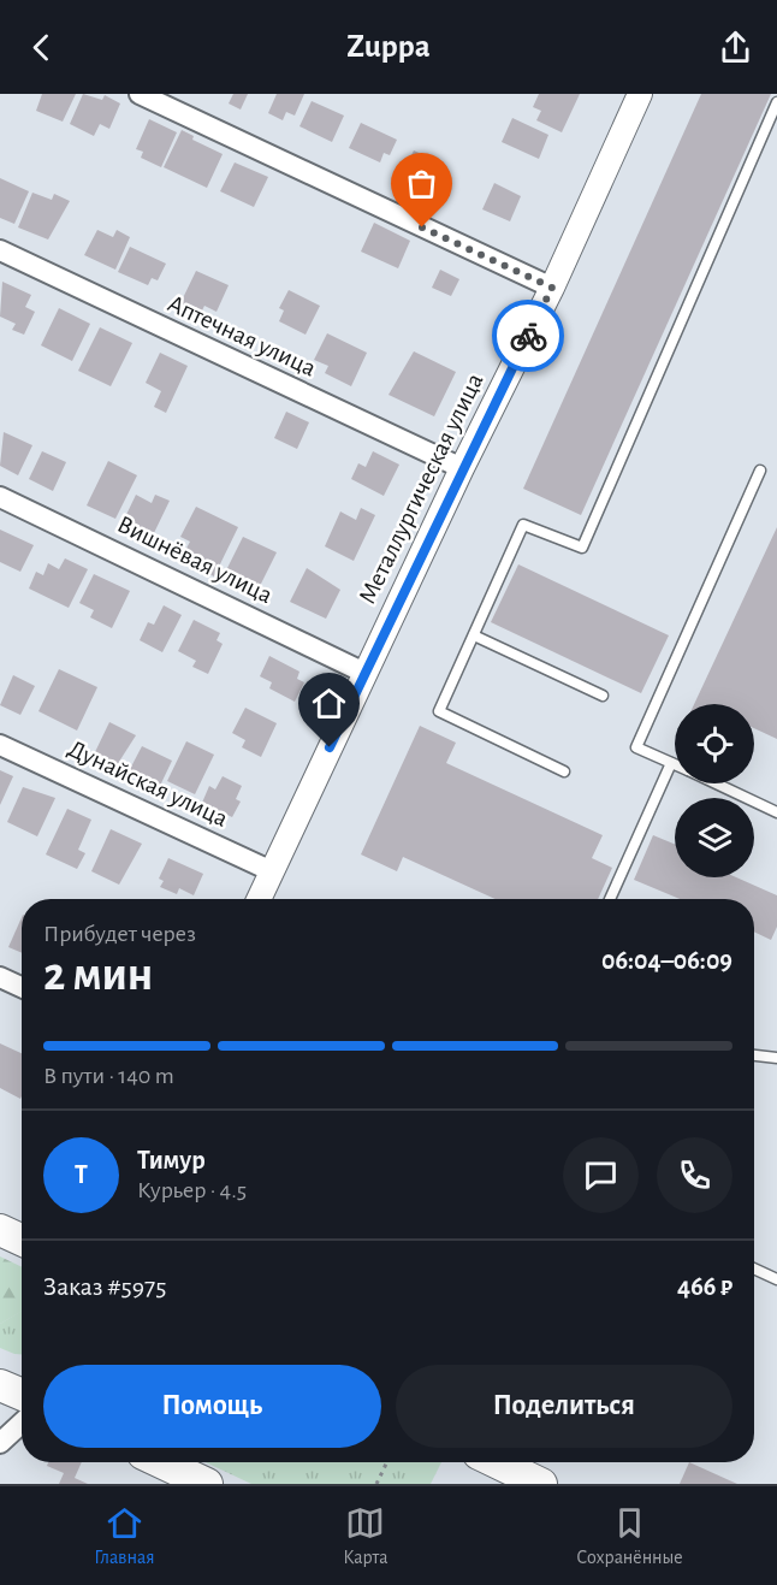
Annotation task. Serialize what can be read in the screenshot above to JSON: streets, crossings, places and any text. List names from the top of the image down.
{
  "streets": {
    "street": [
      "Аптечная улица",
      "Металлургическая улица",
      "Вишнёвая улица",
      "Дунайская улица"
    ]
  },
  "crossings": [
    ["Аптечная улица", "Металлургическая улица"],
    ["Металлургическая улица", "Вишнёвая улица"],
    ["Металлургическая улица", "Дунайская улица"]
  ],
  "page": {
    "header": "Zuppa",
    "heading": ["2 мин", "Прибудет через", "06:04–06:09"],
    "panel": [
      "Тимур",
      "Курьер · 4.5",
      "Заказ #5975",
      "466 ₽"
    ],
    "bar": "В пути · 140 m",
    "round": "Т",
    "buttons": ["Помощь", "Поделиться"],
    "tabs": ["Главная", "Карта", "Сохранённые"]
  }
}
